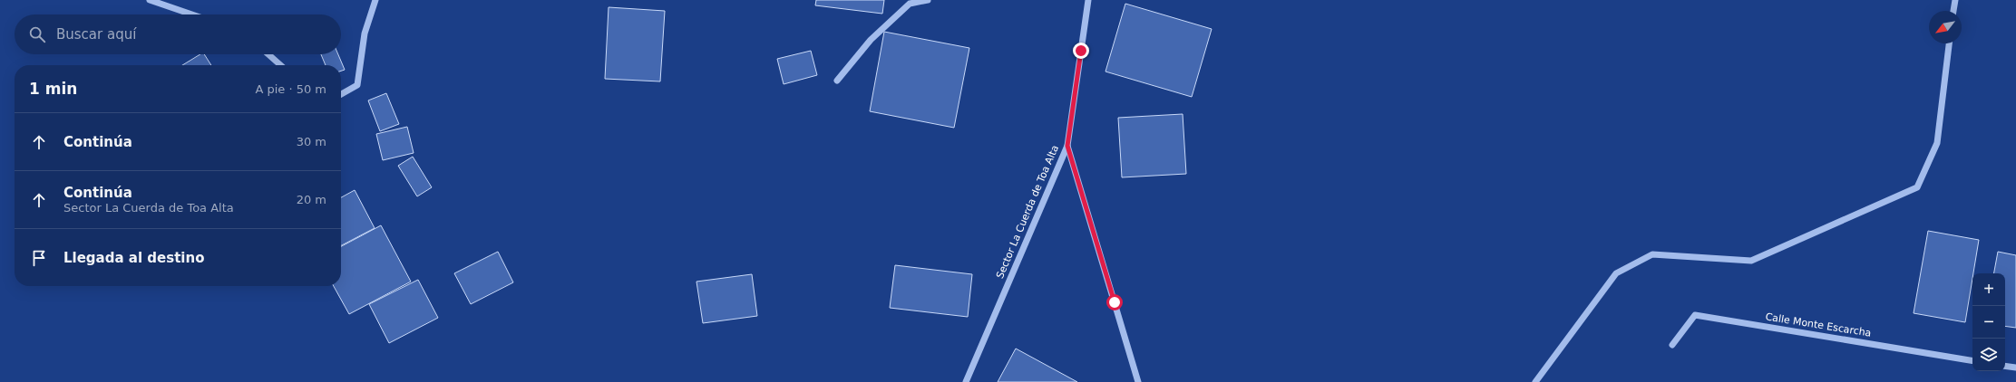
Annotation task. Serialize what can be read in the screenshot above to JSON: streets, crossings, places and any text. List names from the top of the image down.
{
  "streets": {
    "street": ["Sector La Cuerda de Toa Alta", "Calle Monte Escarcha"]
  },
  "north": "bottom left",
  "page": {
    "search": "Buscar aquí",
    "heading": ["1 min", "A pie · 50 m"],
    "list": [
      ["Continúa", "30 m"],
      ["Continúa", "Sector La Cuerda de Toa Alta", "20 m"],
      "Llegada al destino"
    ],
    "map_buttons": ["+", "−"]
  }
}
